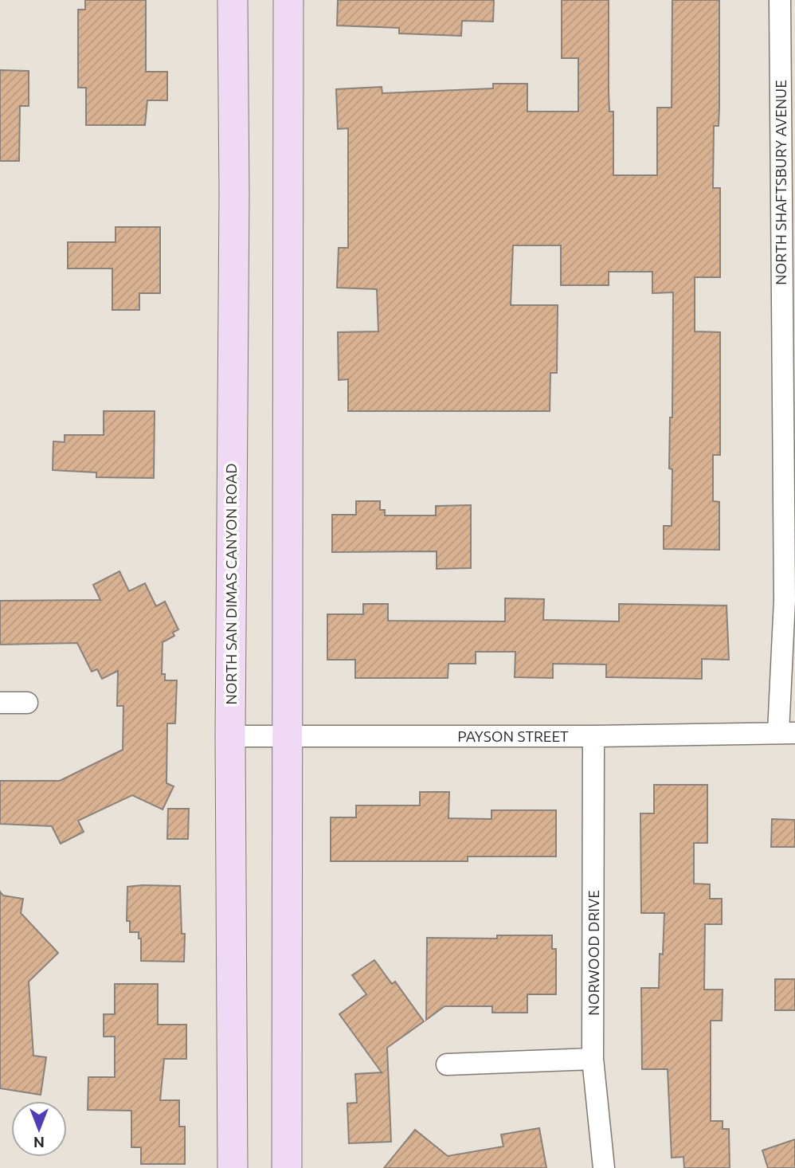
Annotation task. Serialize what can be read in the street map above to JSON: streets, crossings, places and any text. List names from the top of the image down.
{
  "streets": {
    "main road": ["NORTH SAN DIMAS CANYON ROAD"],
    "street": ["NORTH SHAFTSBURY AVENUE", "PAYSON STREET", "NORWOOD DRIVE"]
  },
  "crossings": [
    ["NORTH SHAFTSBURY AVENUE", "PAYSON STREET"],
    ["NORTH SAN DIMAS CANYON ROAD", "PAYSON STREET"],
    ["PAYSON STREET", "NORWOOD DRIVE"]
  ],
  "north": "bottom"
}
